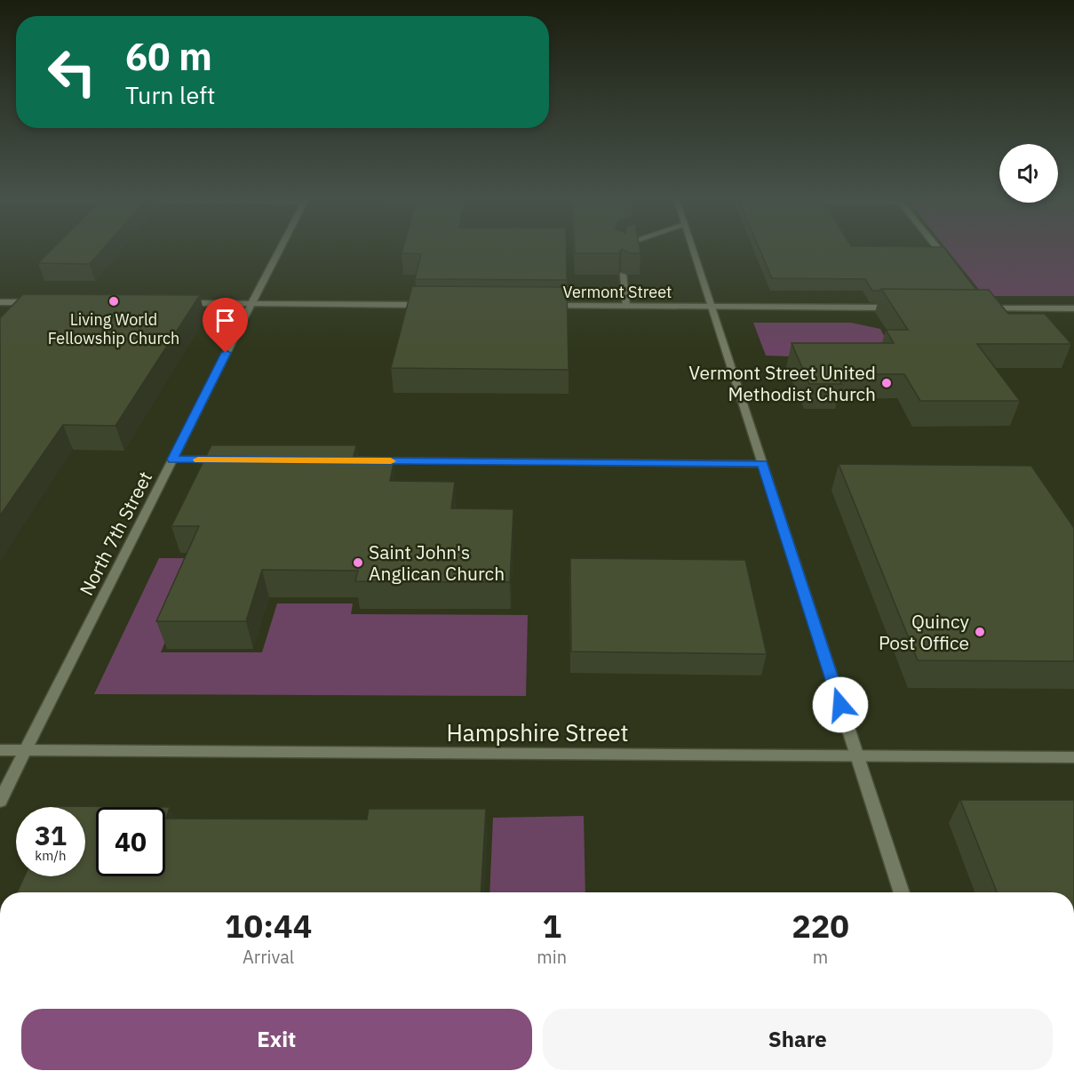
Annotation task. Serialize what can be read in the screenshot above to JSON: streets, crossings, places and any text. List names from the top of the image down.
{
  "streets": {
    "street": ["Vermont Street", "North 7th Street", "Hampshire Street"]
  },
  "crossings": [
    ["North 7th Street", "Hampshire Street"]
  ],
  "places": [
    "Living World Fellowship Church",
    "Vermont Street United Methodist Church",
    "Saint John's Anglican Church",
    "Quincy Post Office"
  ],
  "page": {
    "turn": ["60 m", "Turn left"],
    "speed": "31 km/h",
    "limit": "40",
    "eta": [
      "10:44",
      "Arrival",
      "1",
      "min",
      "220",
      "m"
    ],
    "buttons": ["Exit", "Share"]
  }
}
